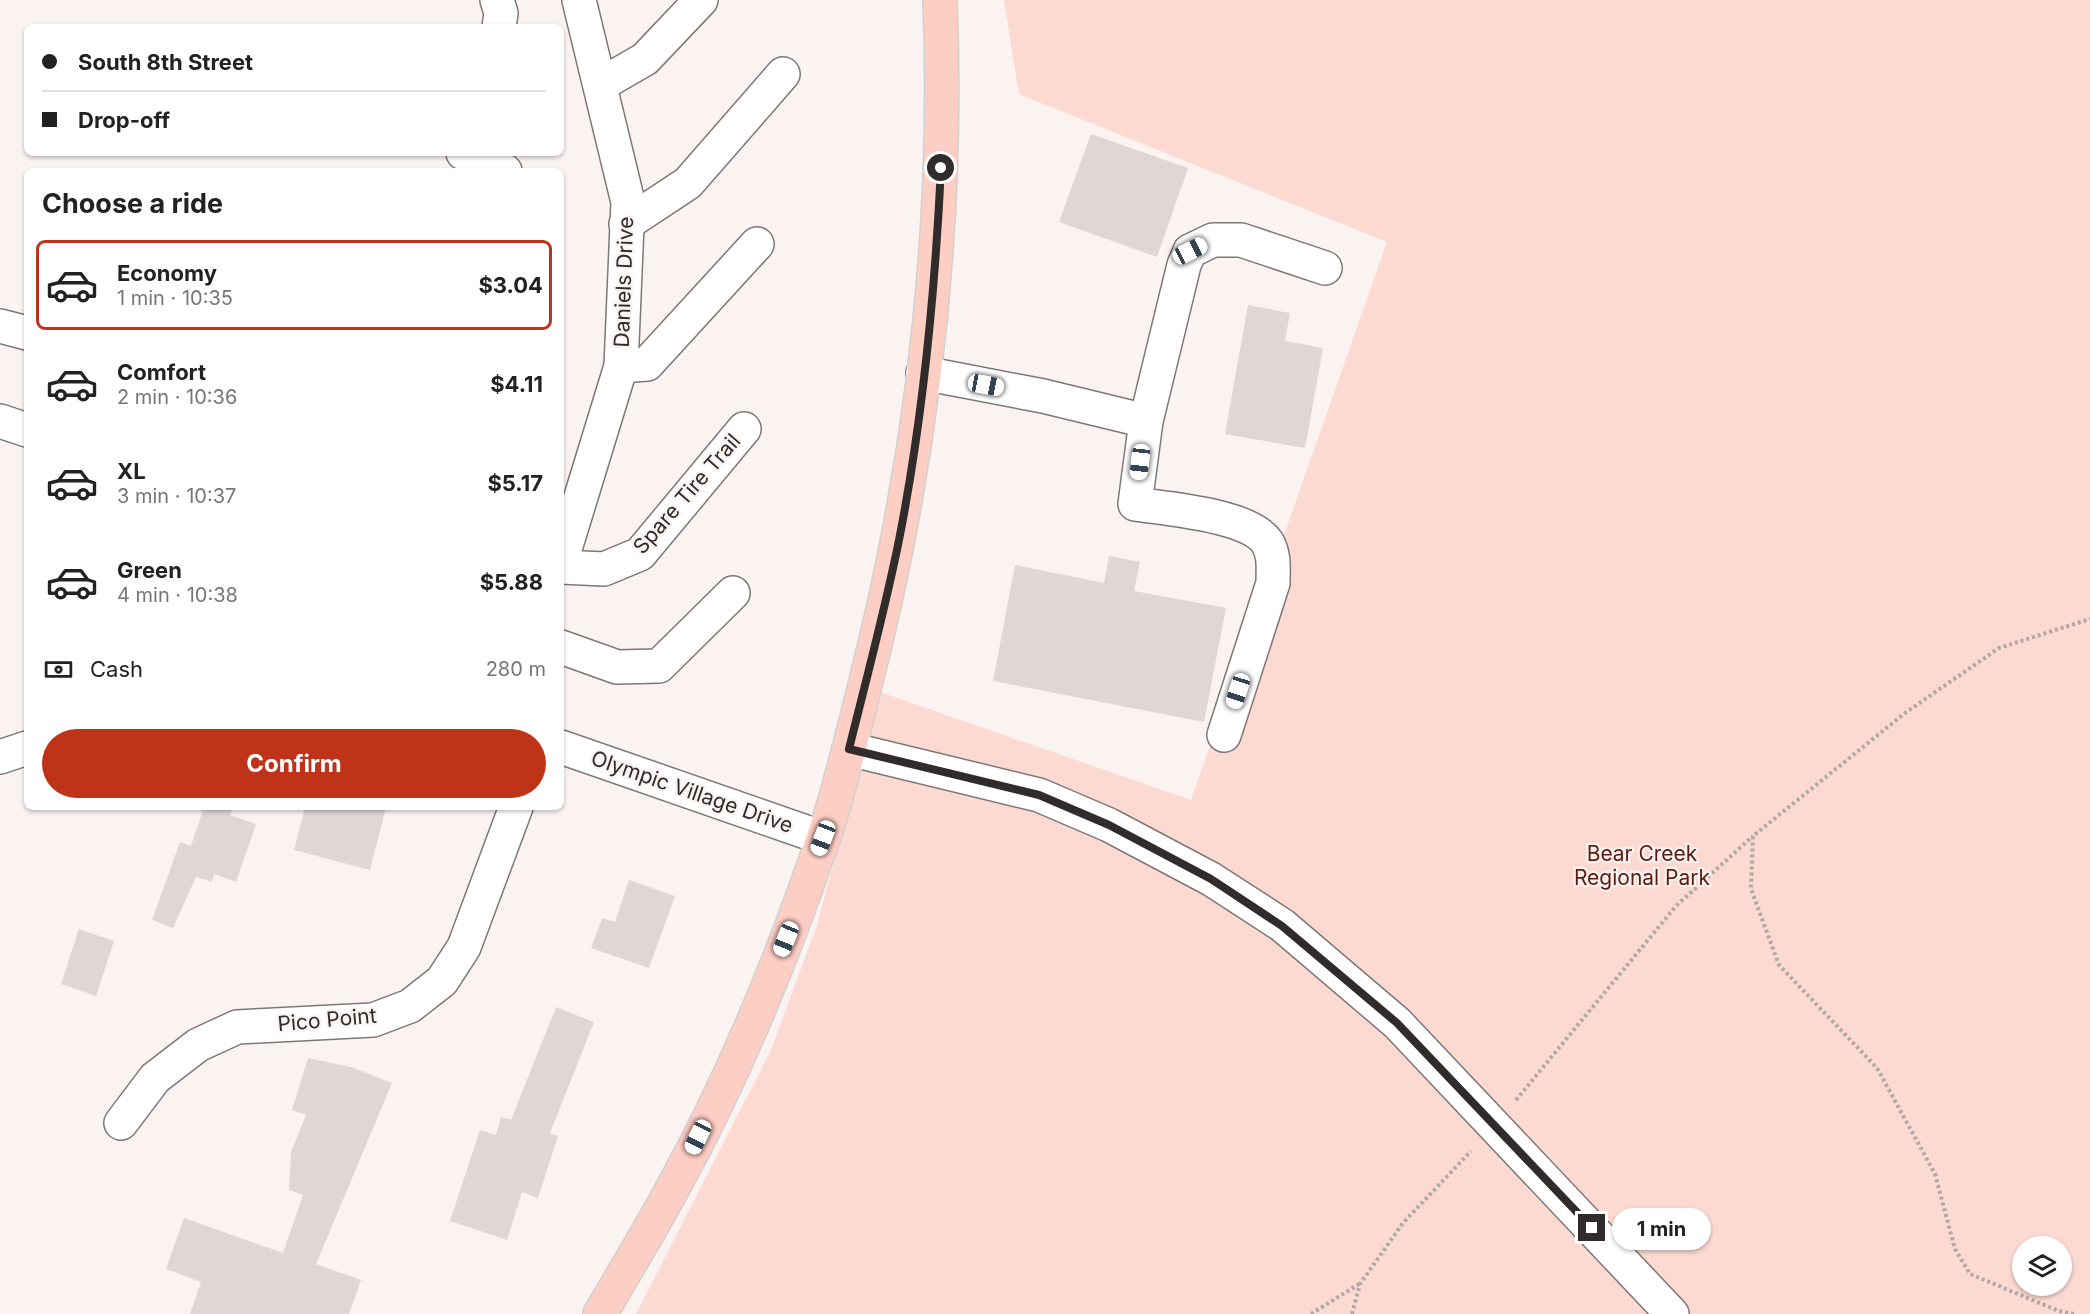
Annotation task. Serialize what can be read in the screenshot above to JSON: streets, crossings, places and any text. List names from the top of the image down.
{
  "streets": {
    "street": [
      "Daniels Drive",
      "Spare Tire Trail",
      "Olympic Village Drive",
      "Pico Point"
    ]
  },
  "parks": ["Bear Creek Regional Park"],
  "page": {
    "banner": ["South 8th Street", "Drop-off"],
    "heading": "Choose a ride",
    "list": [
      {
        "name": "Economy",
        "note": "1 min · 10:35",
        "value": "$3.04"
      },
      {
        "name": "Comfort",
        "note": "2 min · 10:36",
        "value": "$4.11"
      },
      {
        "name": "XL",
        "note": "3 min · 10:37",
        "value": "$5.17"
      },
      {
        "name": "Green",
        "note": "4 min · 10:38",
        "value": "$5.88"
      }
    ],
    "pay": ["Cash", "280 m"],
    "buttons": "Confirm",
    "bubble": "1 min"
  }
}
